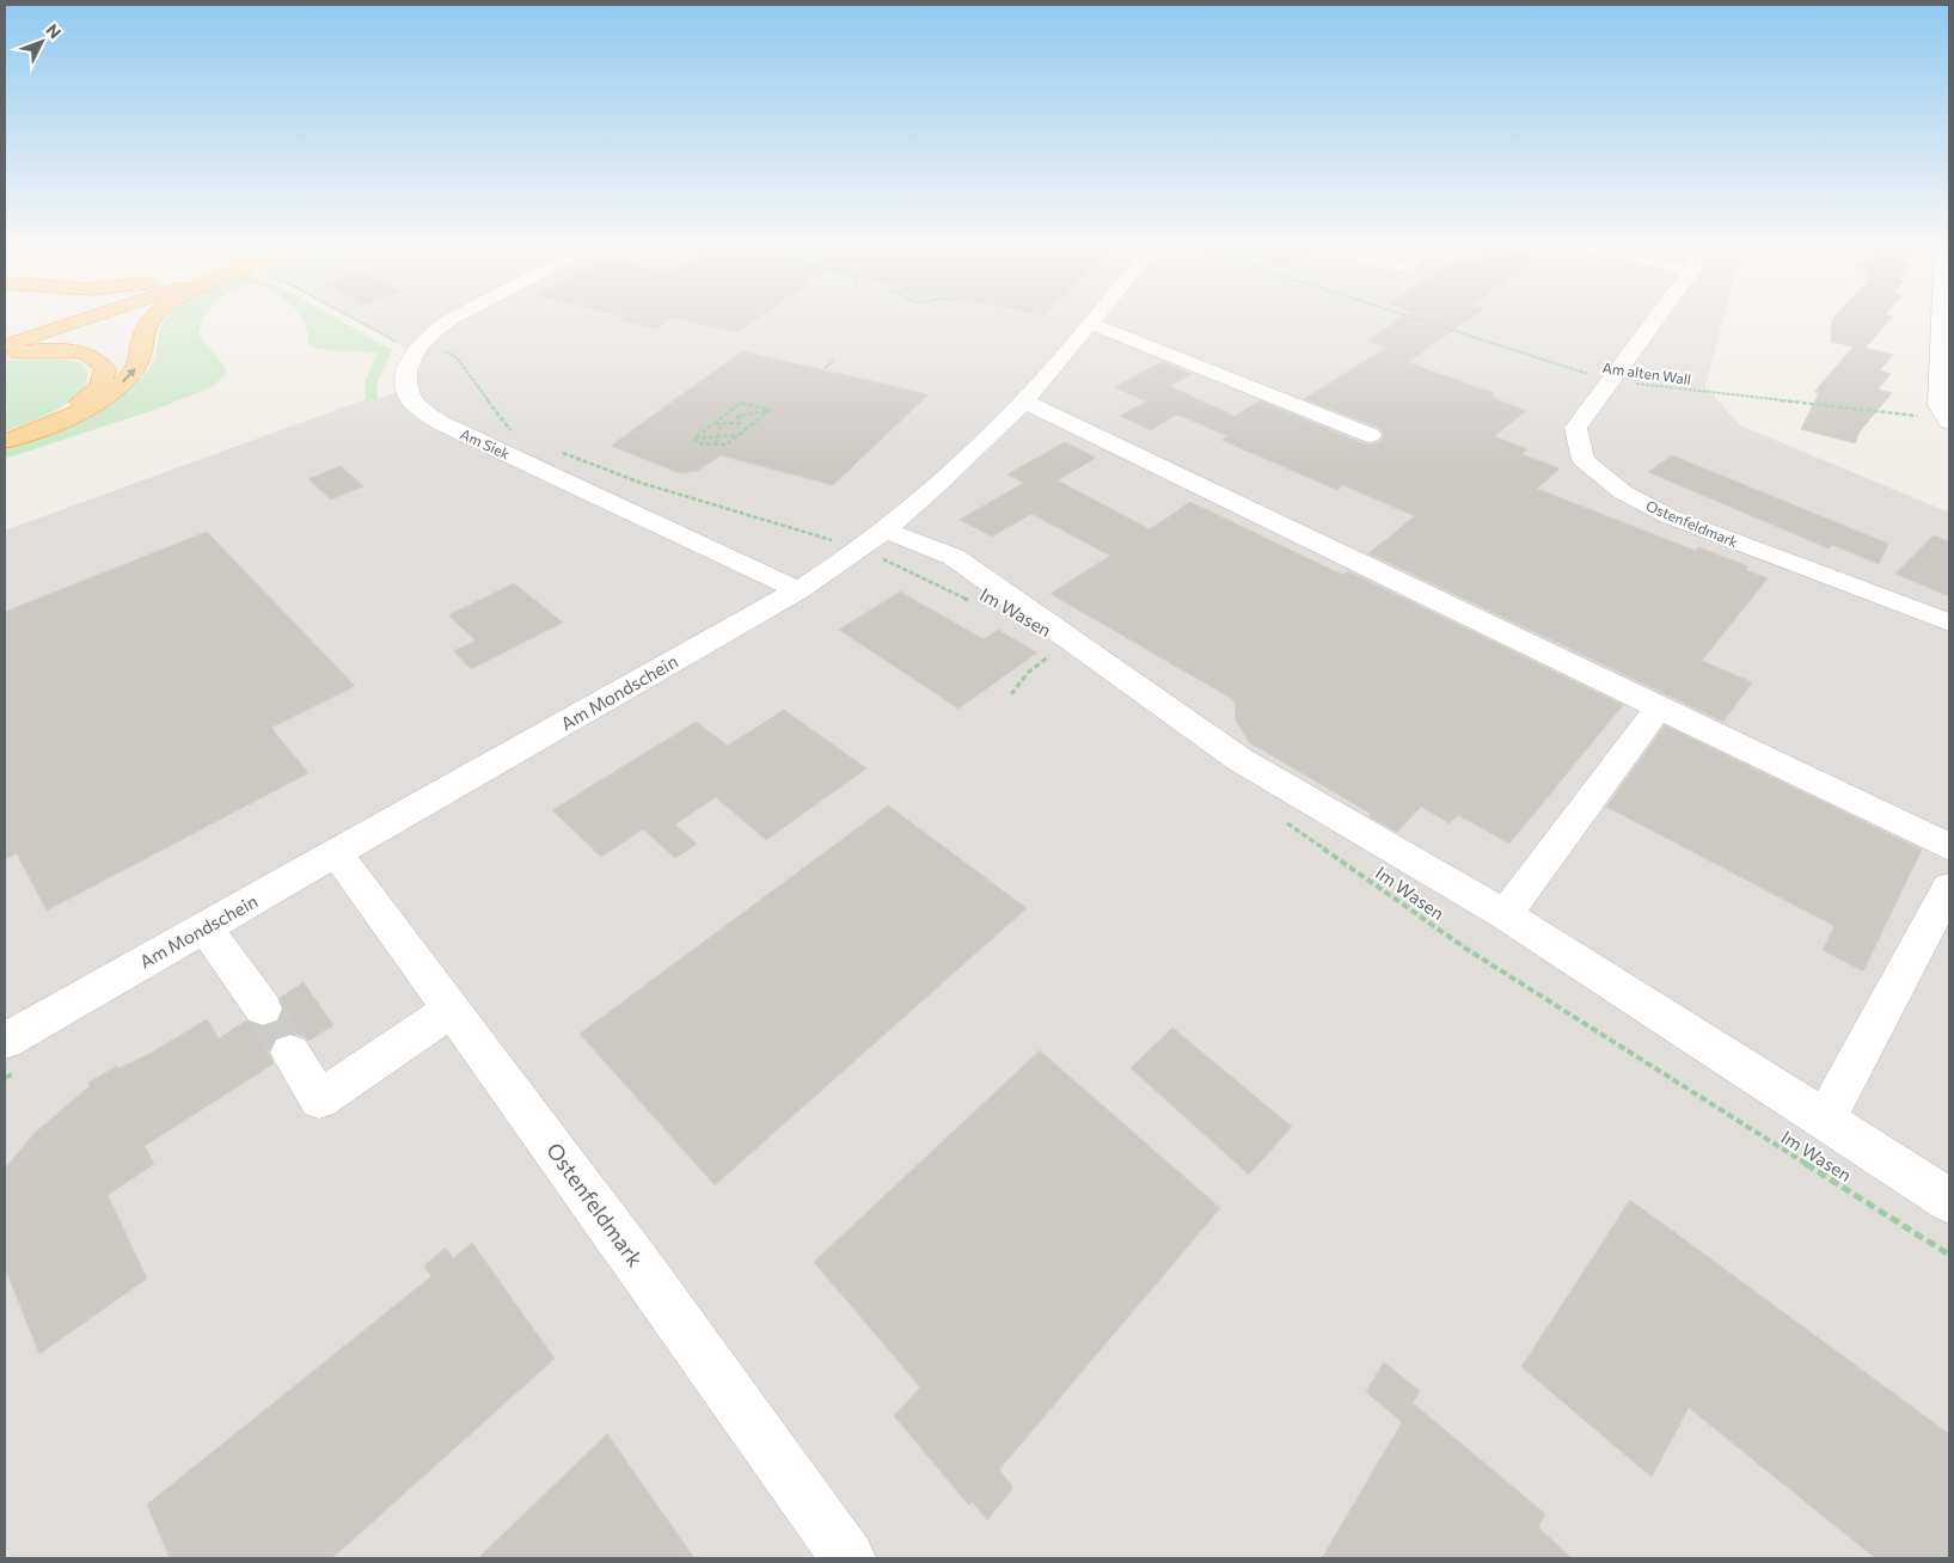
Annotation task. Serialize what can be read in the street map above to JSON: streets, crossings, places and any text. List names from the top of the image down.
{
  "streets": {
    "street": ["Am Siek", "Ostenfeldmark", "Am Mondschein"],
    "path": ["Am alten Wall", "Im Wasen"]
  },
  "crossings": [
    ["Am alten Wall", "Ostenfeldmark"],
    ["Am Siek", "Am Mondschein"],
    ["Ostenfeldmark", "Am Mondschein"],
    ["Im Wasen", "Am Mondschein"]
  ],
  "north": "top right"
}
